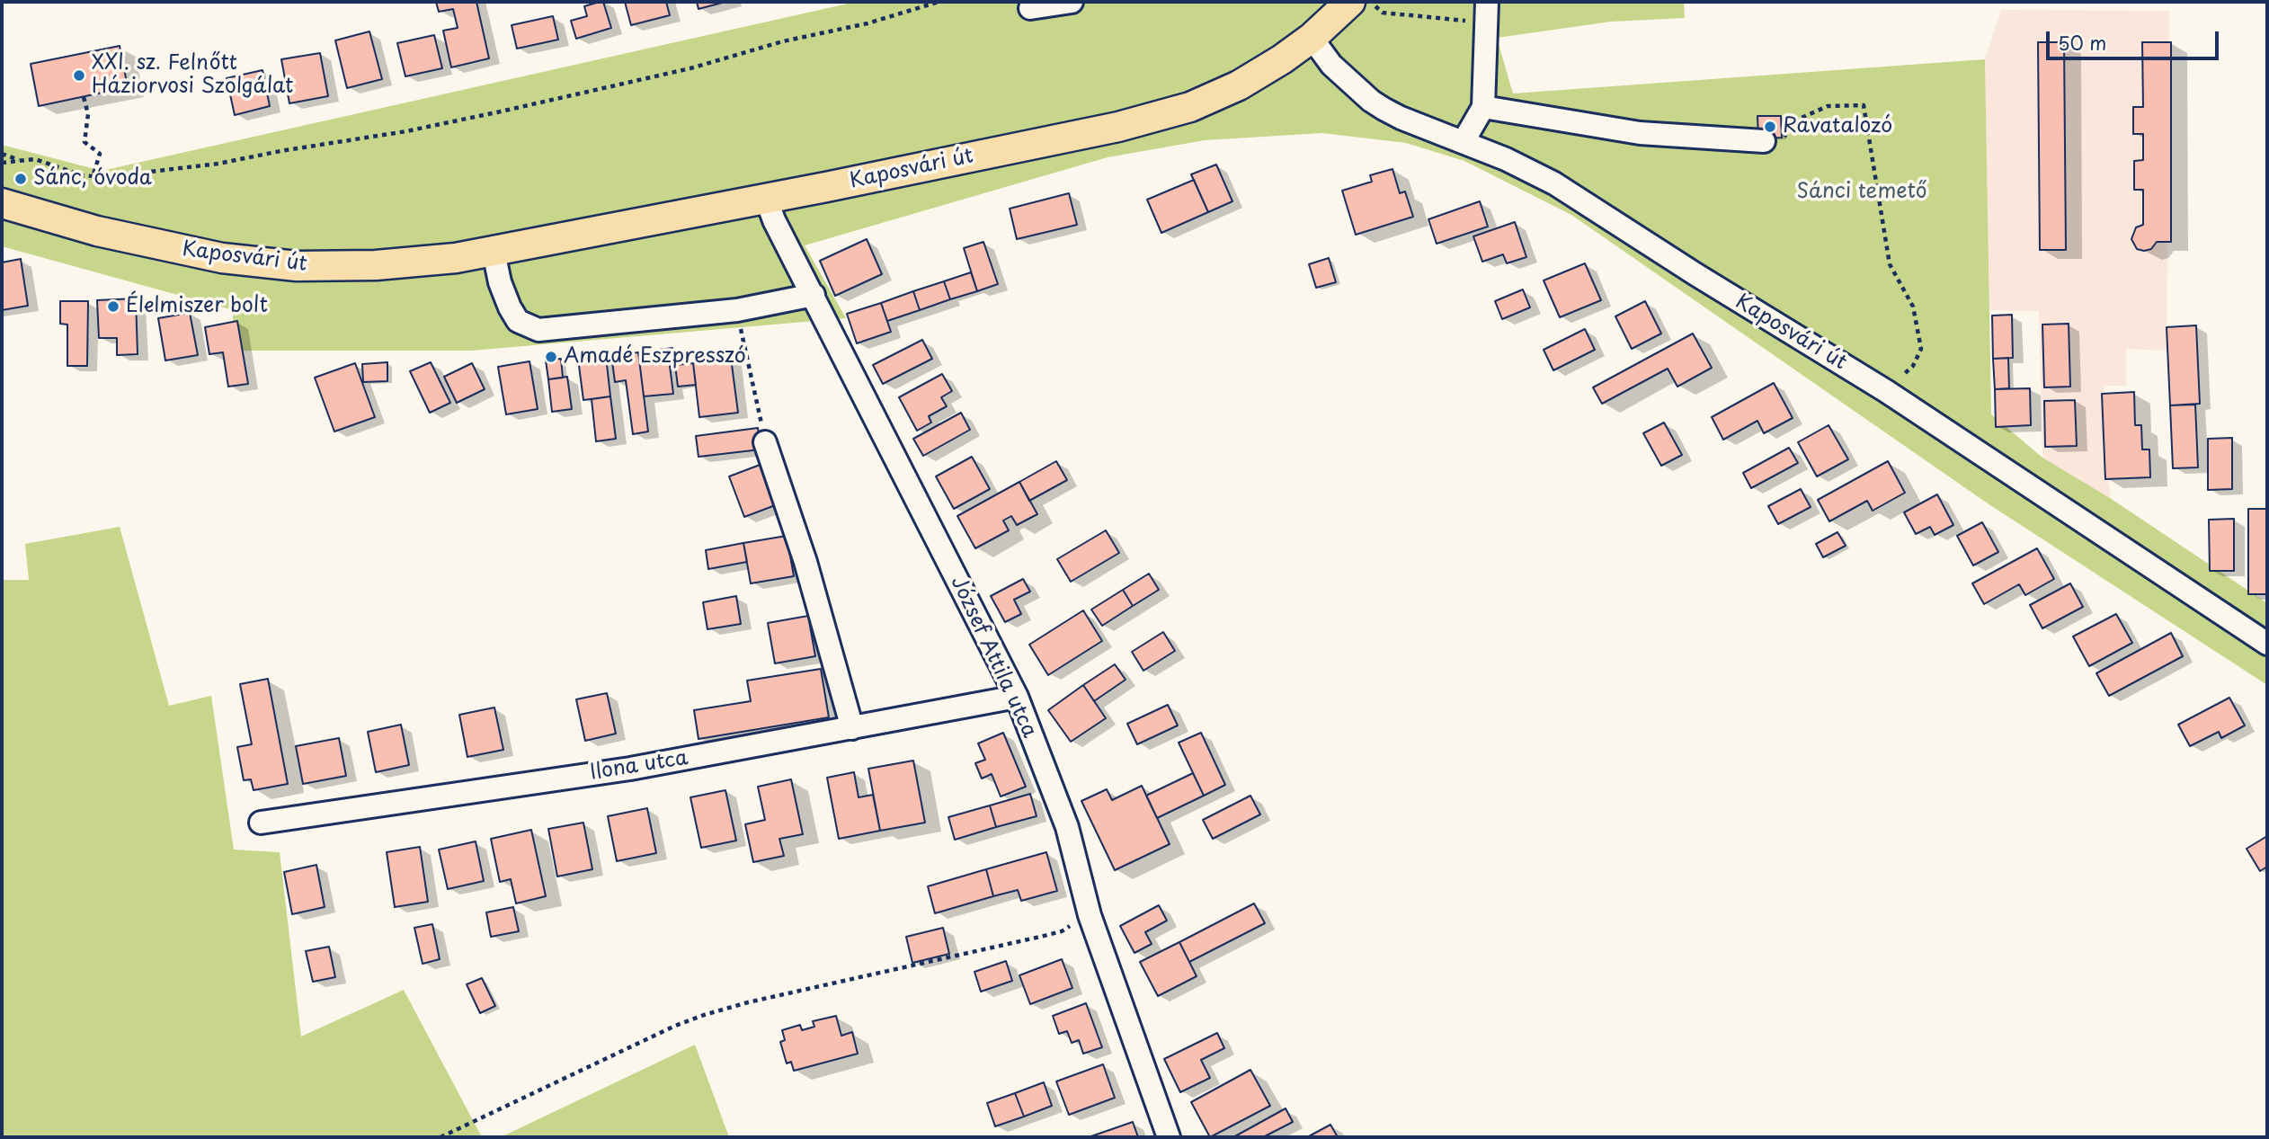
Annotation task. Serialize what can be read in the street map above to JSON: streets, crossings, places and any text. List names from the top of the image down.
{
  "streets": {
    "main road": ["Kaposvári út"],
    "street": ["József Attila utca", "Ilona utca"]
  },
  "crossings": [
    ["Kaposvári út", "József Attila utca"],
    ["József Attila utca", "Ilona utca"]
  ],
  "parks": ["Sánci temető"],
  "places": [
    "XXI. sz. Felnőtt Háziorvosi Szolgálat",
    "Ravatalozó",
    "Sánc, óvoda",
    "Élelmiszer bolt",
    "Amadé Eszpresszó"
  ],
  "scale_bar": "50 m"
}
